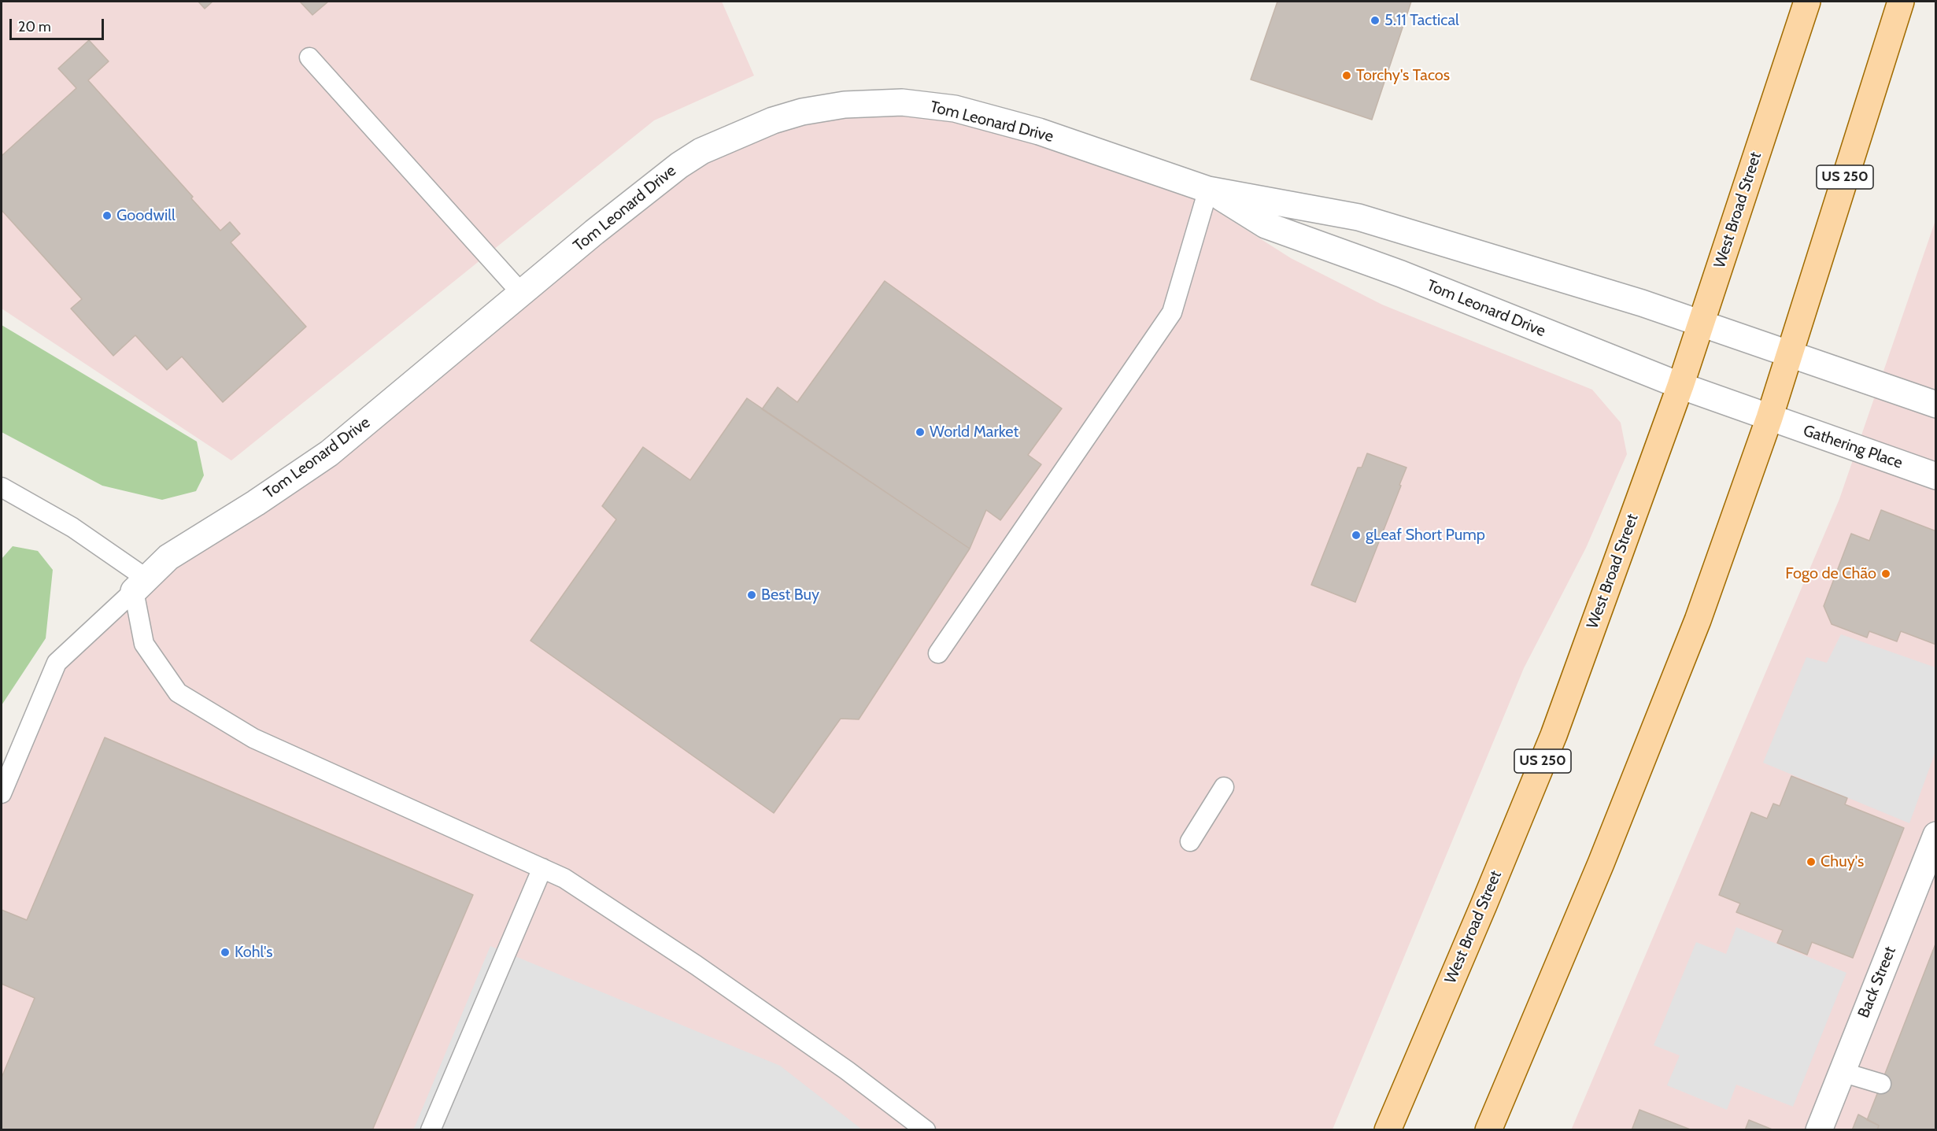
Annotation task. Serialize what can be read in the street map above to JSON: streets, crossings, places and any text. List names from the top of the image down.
{
  "streets": {
    "main road": ["US 250", "West Broad Street"],
    "street": ["Tom Leonard Drive", "Gathering Place", "Back Street"]
  },
  "crossings": [
    ["Tom Leonard Drive", "US 250"],
    ["Tom Leonard Drive", "West Broad Street"],
    ["Tom Leonard Drive", "Gathering Place"],
    ["US 250", "Gathering Place"]
  ],
  "places": [
    "5.11 Tactical",
    "Torchy's Tacos",
    "Goodwill",
    "World Market",
    "gLeaf Short Pump",
    "Fogo de Chão",
    "Best Buy",
    "Chuy's",
    "Kohl's"
  ],
  "scale_bar": "20 m"
}
